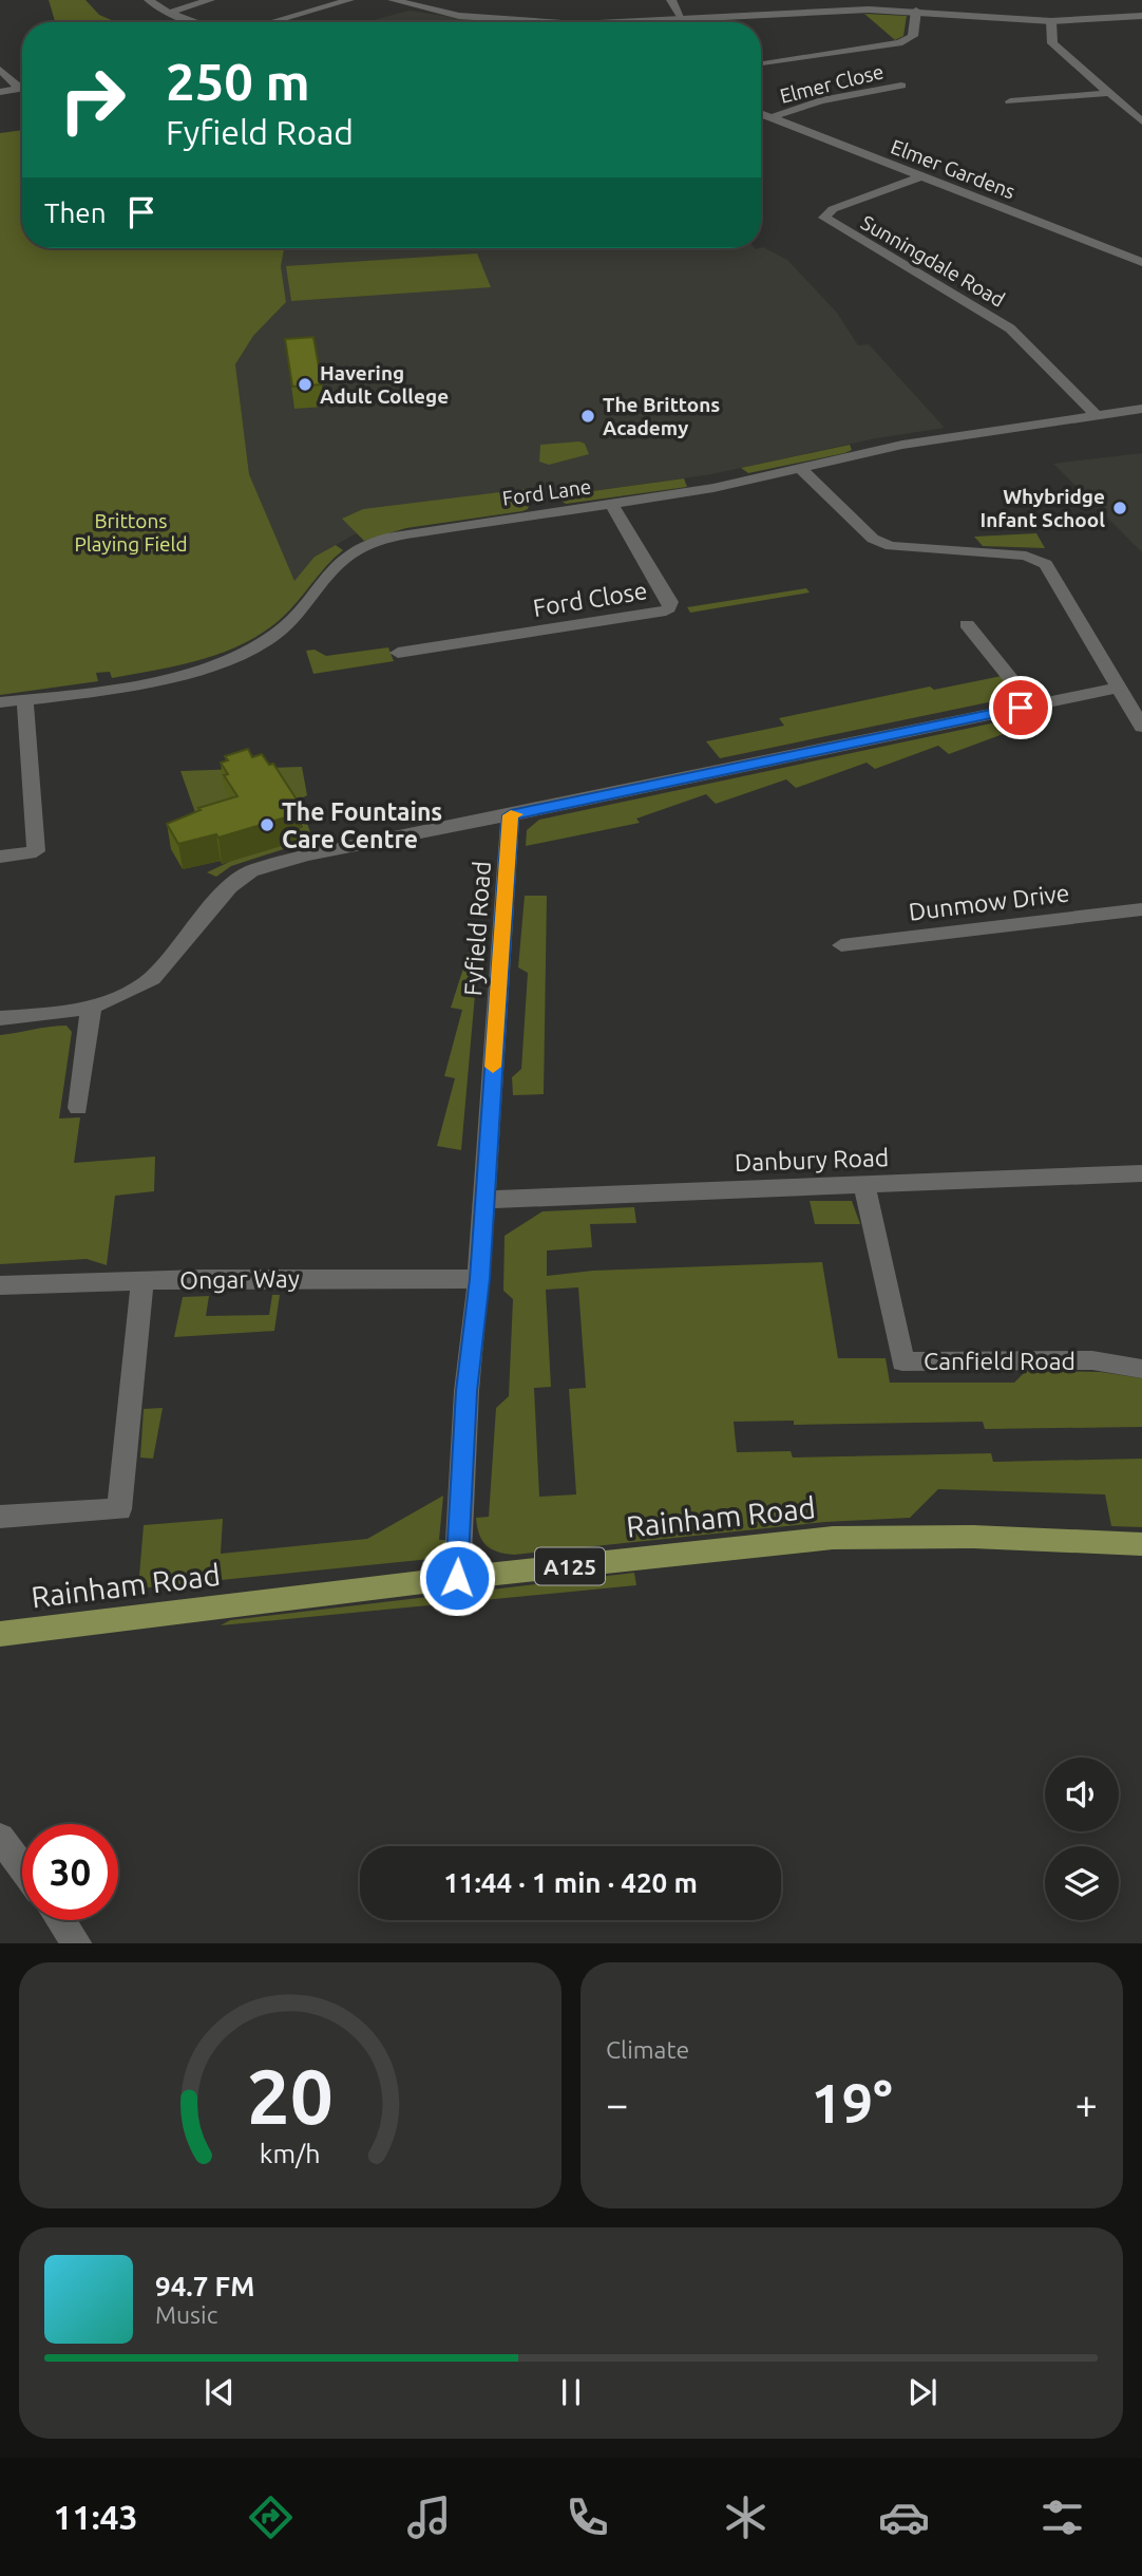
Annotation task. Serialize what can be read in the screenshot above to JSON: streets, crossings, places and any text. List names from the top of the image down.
{
  "streets": {
    "main road": ["Rainham Road", "A125"],
    "street": [
      "Elmer Close",
      "Elmer Gardens",
      "Sunningdale Road",
      "Ford Lane",
      "Ford Close",
      "Dunmow Drive",
      "Fyfield Road",
      "Danbury Road",
      "Ongar Way",
      "Canfield Road"
    ]
  },
  "crossings": [
    ["Elmer Close", "Elmer Gardens"],
    ["Elmer Gardens", "Sunningdale Road"],
    ["Sunningdale Road", "Ford Lane"],
    ["Ford Lane", "Ford Close"],
    ["Fyfield Road", "Danbury Road"],
    ["Fyfield Road", "Ongar Way"],
    ["Fyfield Road", "Rainham Road"],
    ["Danbury Road", "Canfield Road"]
  ],
  "parks": ["Brittons Playing Field"],
  "places": [
    "Havering Adult College",
    "The Brittons Academy",
    "Whybridge Infant School",
    "The Fountains Care Centre"
  ],
  "page": {
    "turn": ["250 m", "Fyfield Road"],
    "then": "Then",
    "limit": "30",
    "trip": "11:44 · 1 min · 420 m",
    "tile": "Climate",
    "heat": ["−", "19°", "+"],
    "song": ["94.7 FM", "Music"],
    "tabs": "11:43",
    "gauge": ["20", "km/h"]
  }
}
